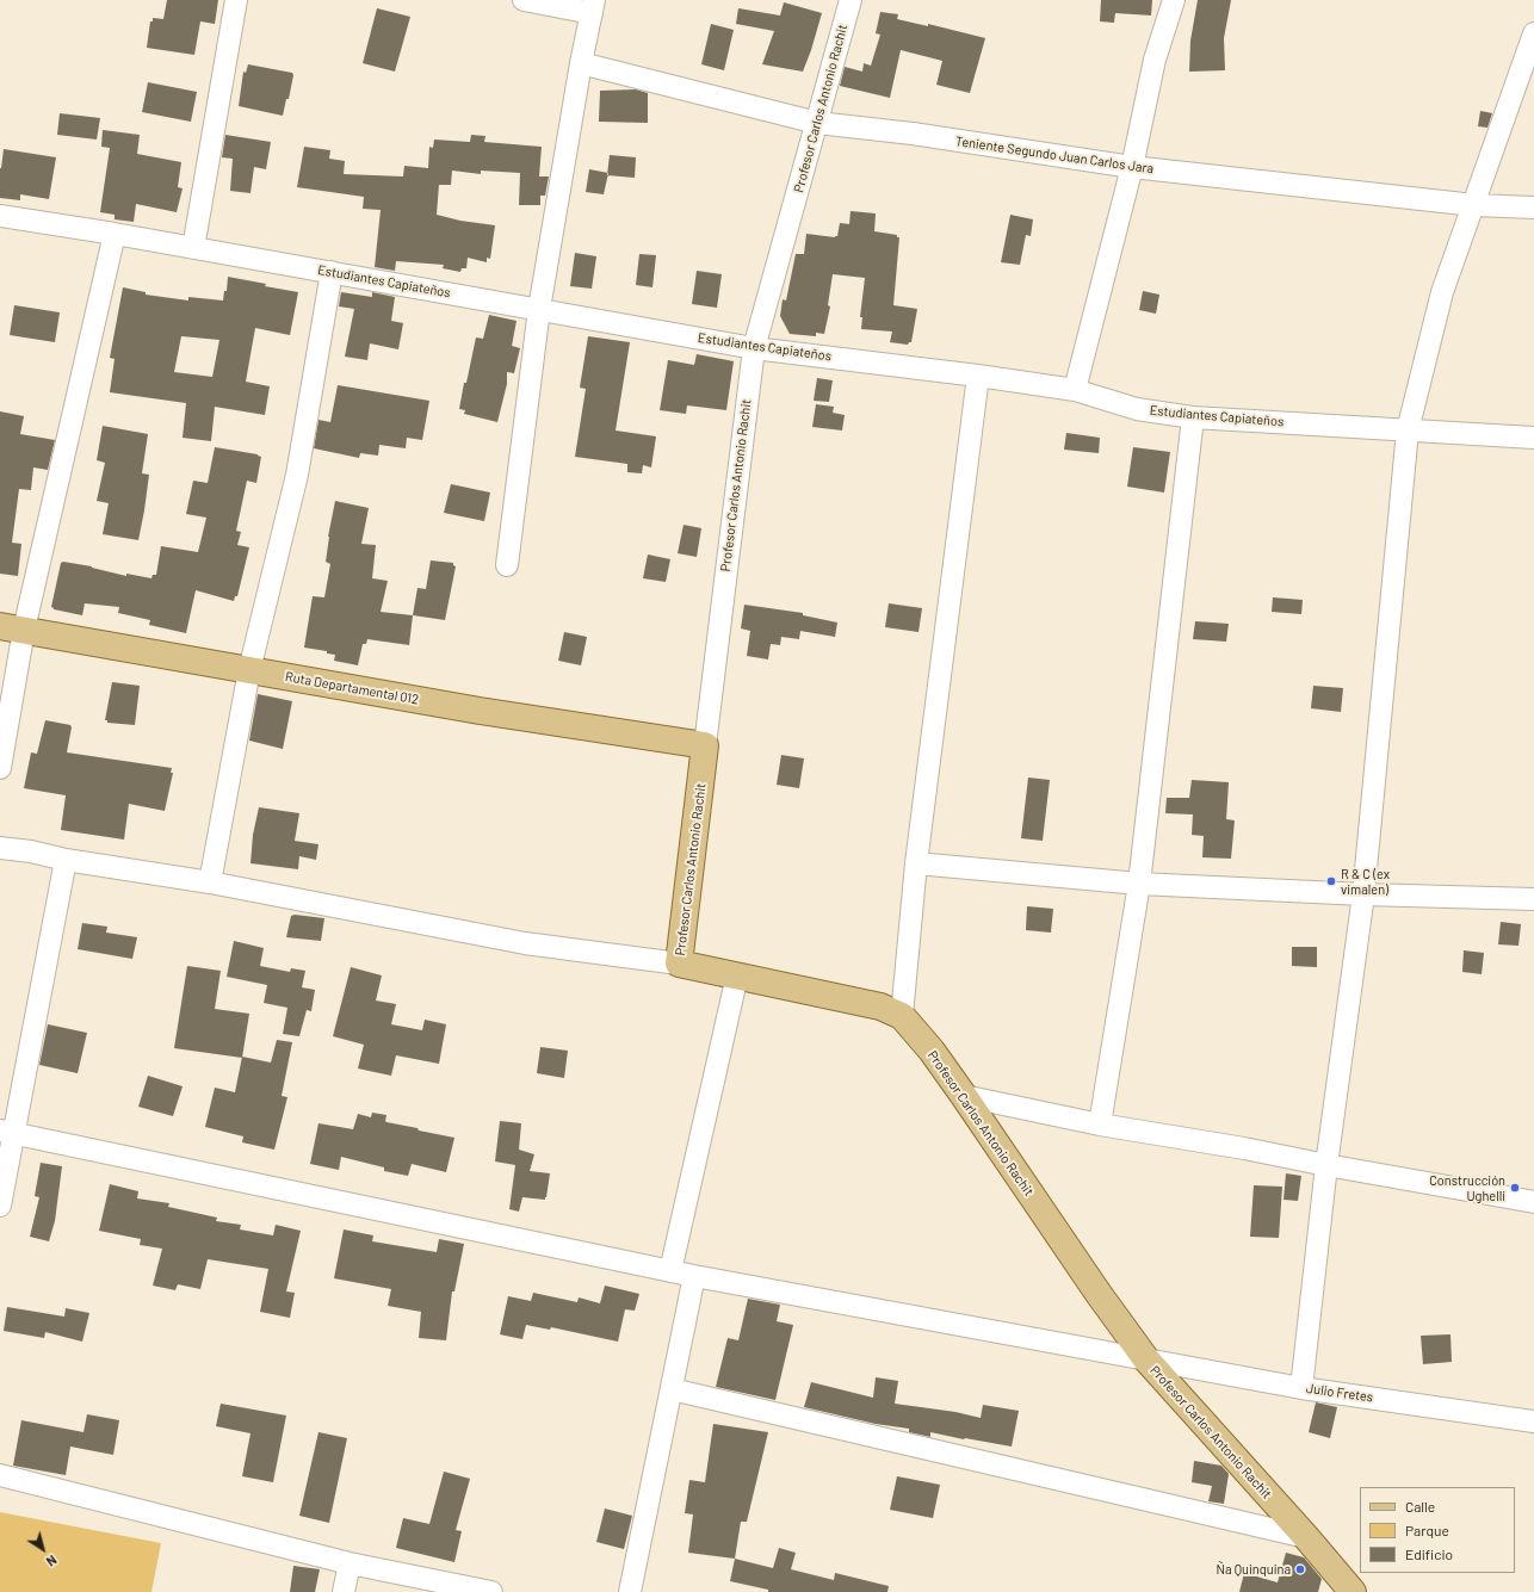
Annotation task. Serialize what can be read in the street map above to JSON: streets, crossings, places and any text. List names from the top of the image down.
{
  "streets": {
    "main road": ["Profesor Carlos Antonio Rachit", "Ruta Departamental 012"],
    "street": ["Teniente Segundo Juan Carlos Jara", "Estudiantes Capiateños", "Julio Fretes"]
  },
  "crossings": [
    ["Profesor Carlos Antonio Rachit", "Teniente Segundo Juan Carlos Jara"],
    ["Profesor Carlos Antonio Rachit", "Estudiantes Capiateños"],
    ["Profesor Carlos Antonio Rachit", "Ruta Departamental 012"],
    ["Profesor Carlos Antonio Rachit", "Julio Fretes"]
  ],
  "places": ["R & C (ex vimalen)", "Construcción Ughelli", "Ña Quinquina"],
  "legend": ["Calle", "Parque", "Edificio"],
  "north": "bottom right"
}
